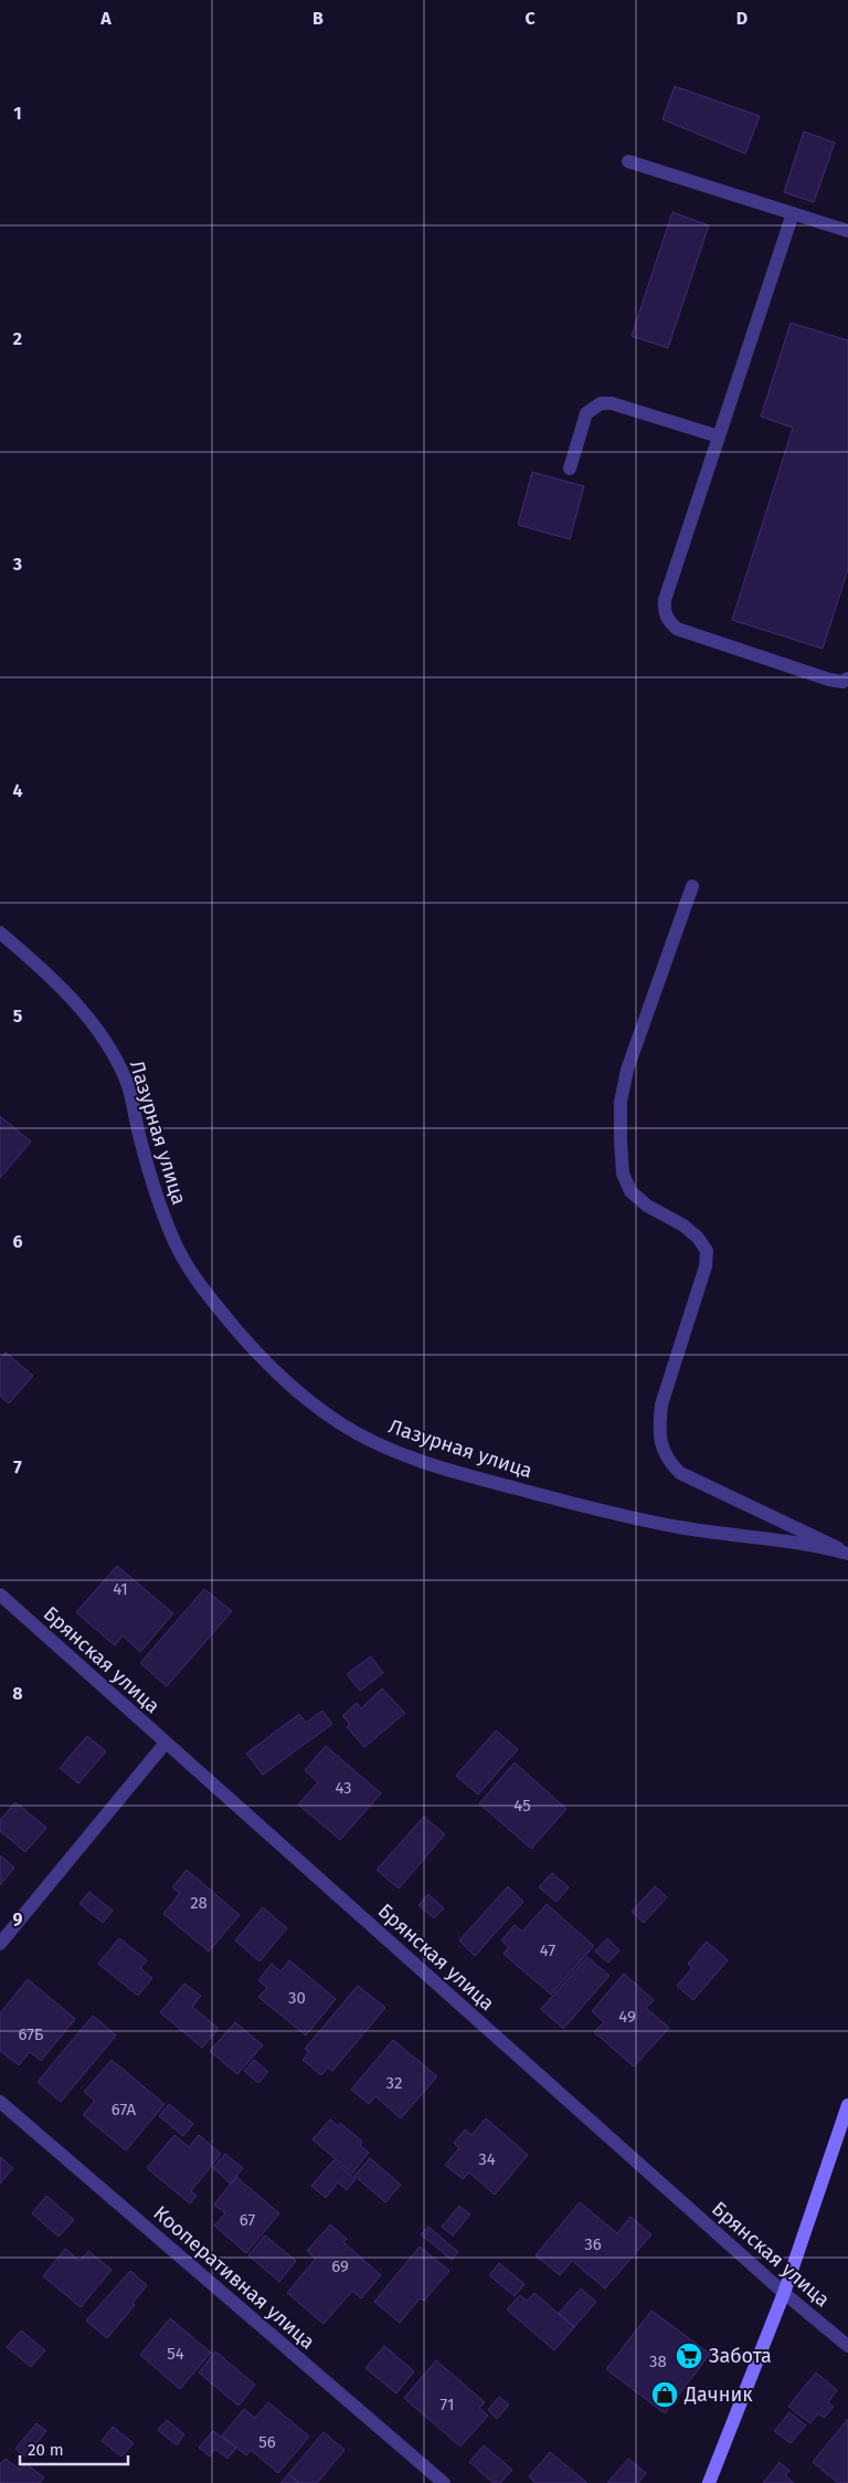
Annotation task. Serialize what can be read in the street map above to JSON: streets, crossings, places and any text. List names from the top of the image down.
{
  "streets": {
    "street": ["Лазурная улица", "Брянская улица", "Кооперативная улица"]
  },
  "places": {
    "supermarket": ["Забота"],
    "shop": ["Дачник"]
  },
  "house_numbers": [
    "41",
    "43",
    "45",
    "28",
    "47",
    "30",
    "49",
    "67Б",
    "32",
    "67А",
    "34",
    "67",
    "36",
    "69",
    "54",
    "38",
    "71",
    "56"
  ],
  "scale_bar": "20 m",
  "grid": {
    "columns": [
      "A",
      "B",
      "C",
      "D"
    ],
    "rows": [
      "1",
      "2",
      "3",
      "4",
      "5",
      "6",
      "7",
      "8",
      "9"
    ]
  }
}
